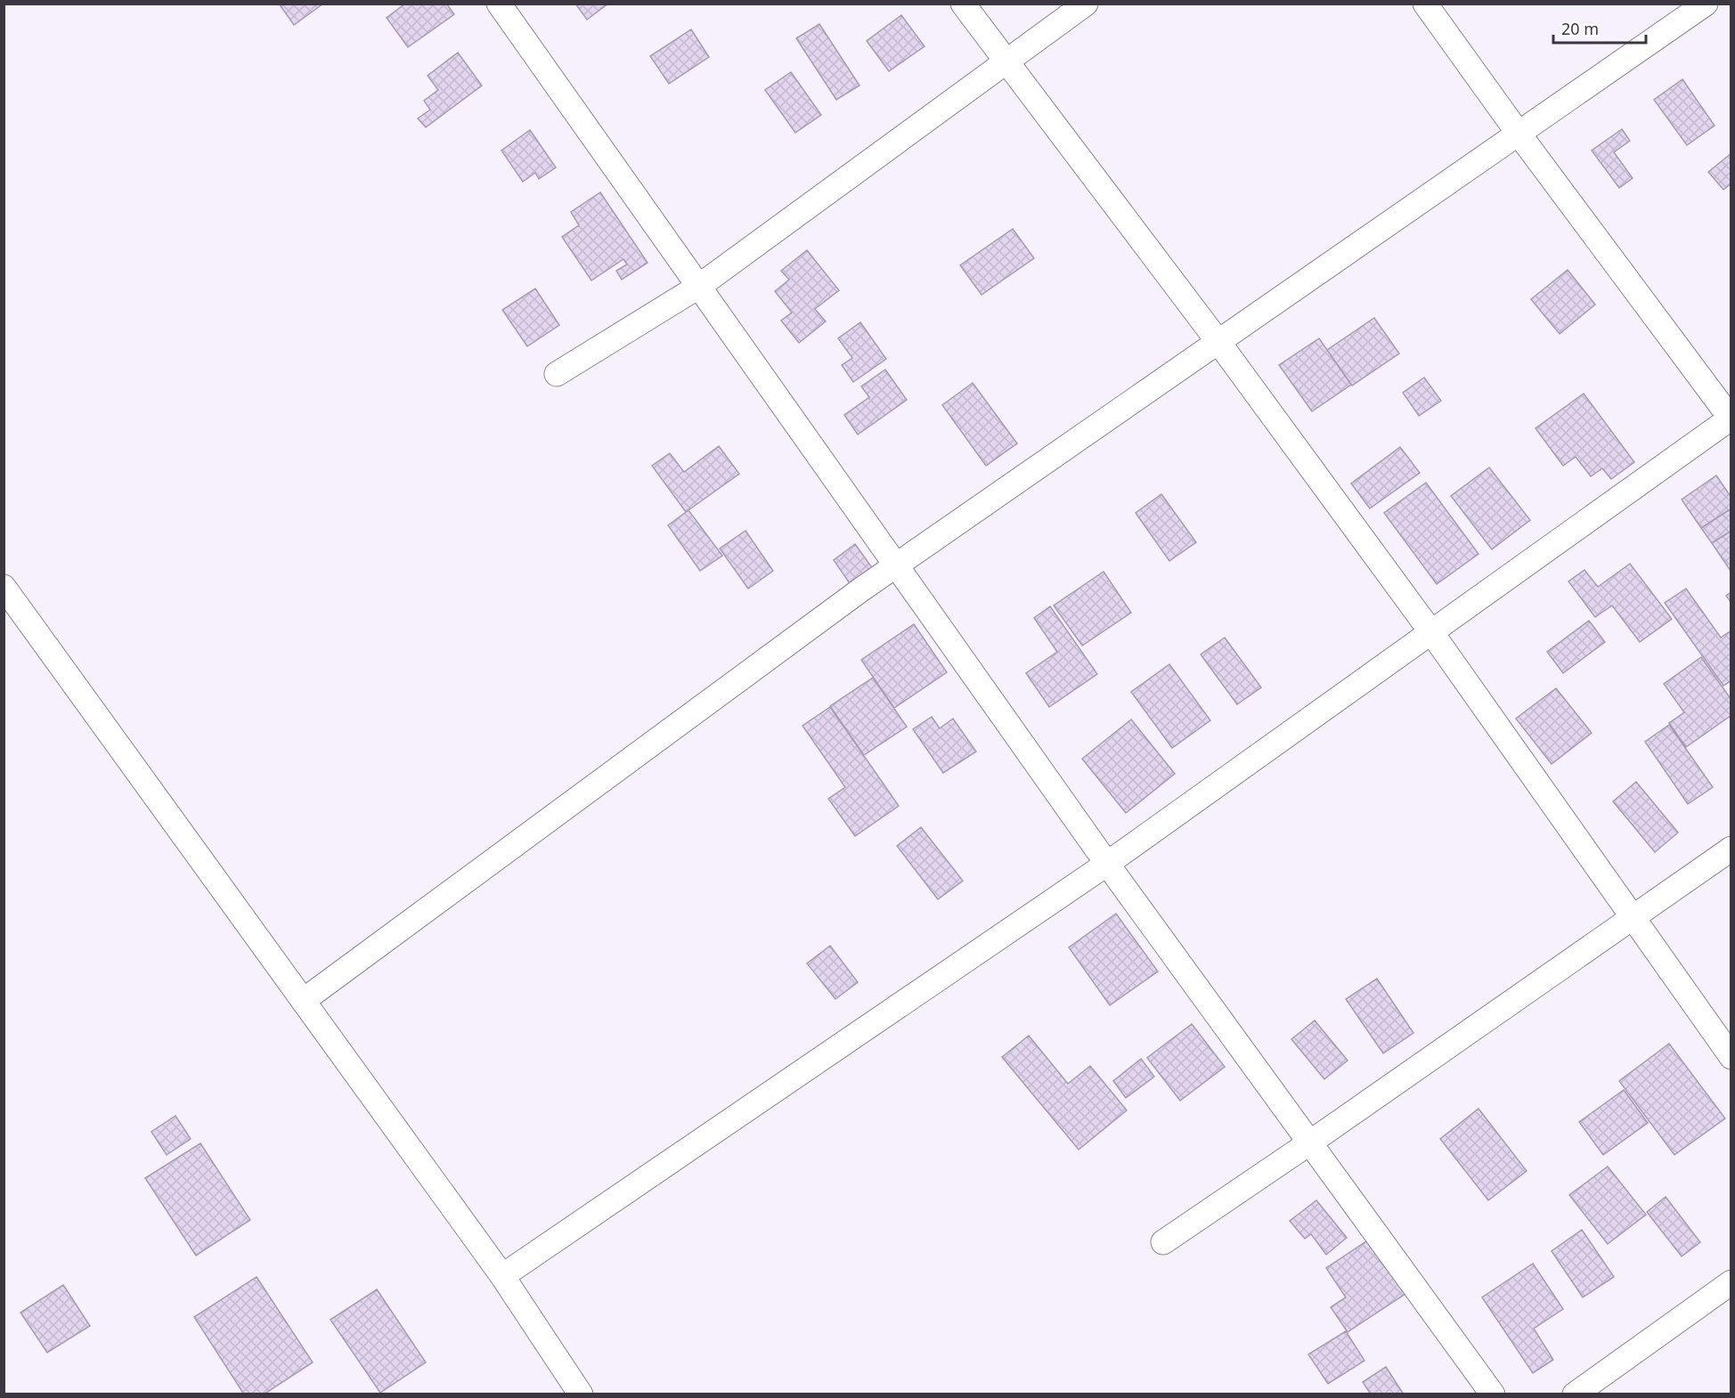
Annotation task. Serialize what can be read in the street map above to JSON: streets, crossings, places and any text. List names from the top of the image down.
{
  "scale_bar": "20 m"
}
